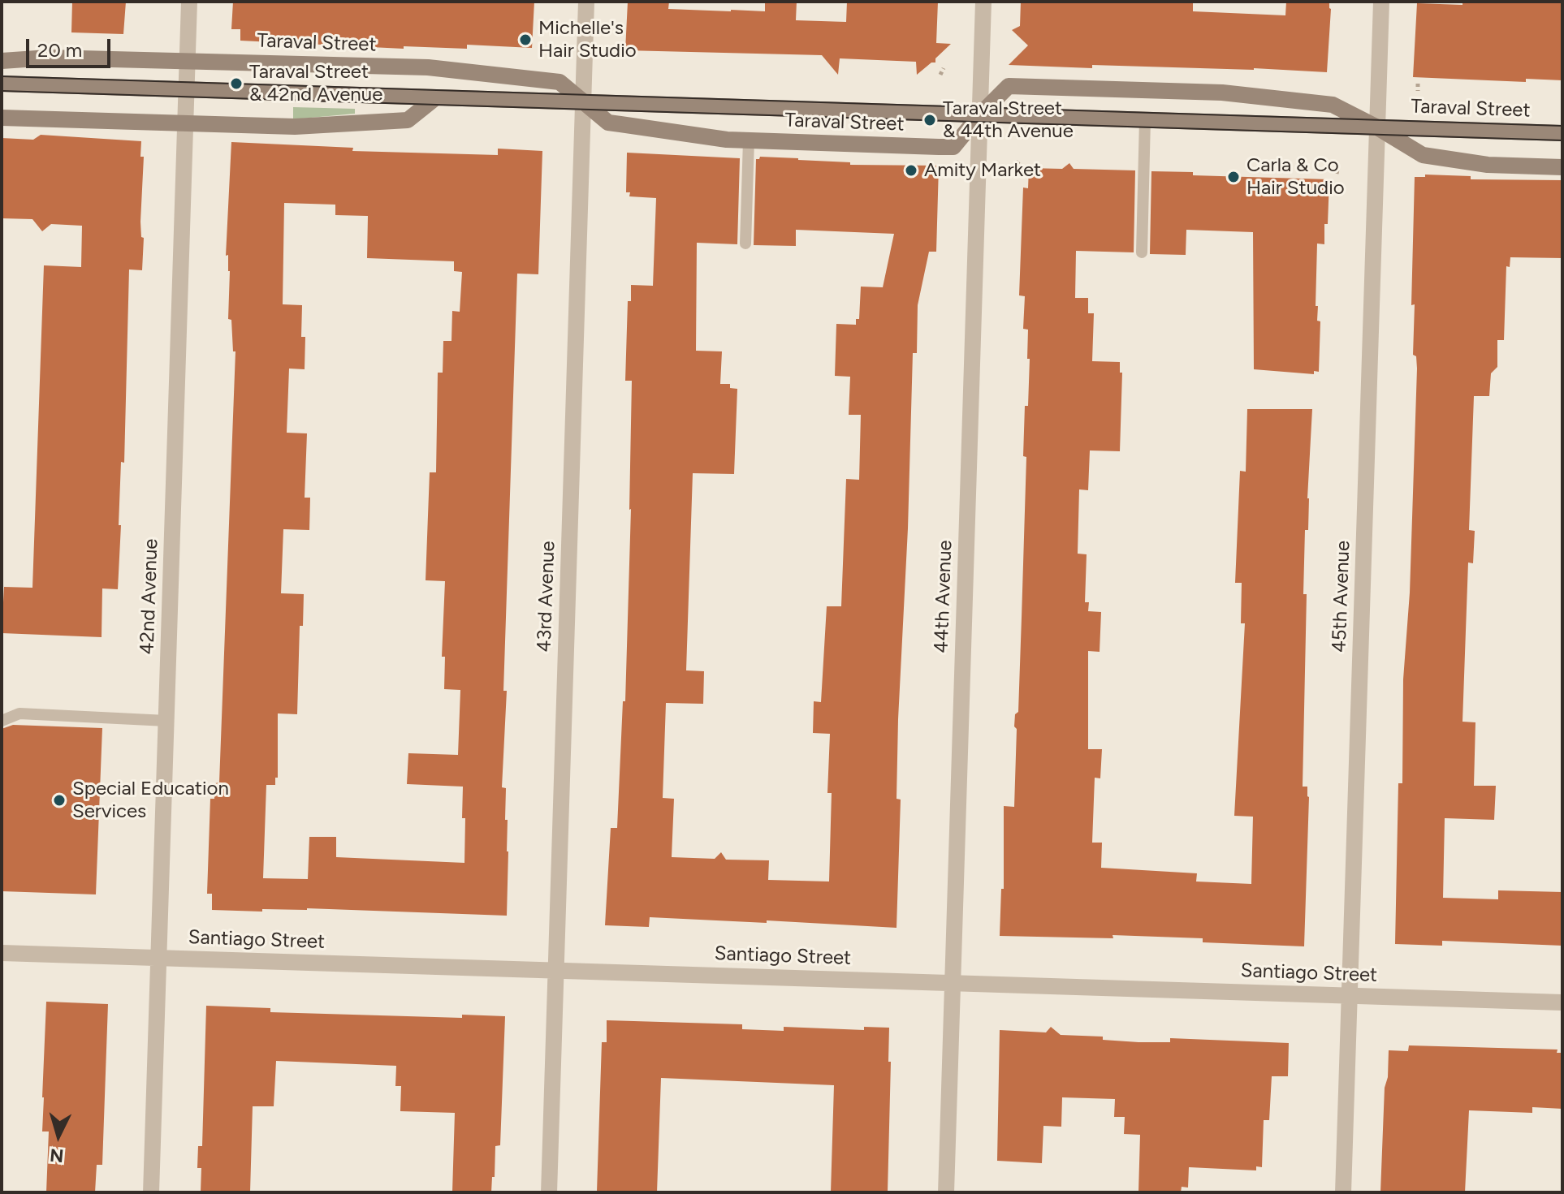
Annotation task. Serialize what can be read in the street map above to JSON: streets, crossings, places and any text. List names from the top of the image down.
{
  "streets": {
    "street": [
      "Taraval Street",
      "42nd Avenue",
      "43rd Avenue",
      "44th Avenue",
      "45th Avenue",
      "Santiago Street"
    ]
  },
  "crossings": [
    ["Taraval Street", "42nd Avenue"],
    ["Taraval Street", "43rd Avenue"],
    ["Taraval Street", "44th Avenue"],
    ["Taraval Street", "45th Avenue"],
    ["42nd Avenue", "Santiago Street"],
    ["43rd Avenue", "Santiago Street"],
    ["44th Avenue", "Santiago Street"],
    ["45th Avenue", "Santiago Street"]
  ],
  "places": [
    "Michelle's Hair Studio",
    "Taraval Street & 42nd Avenue",
    "Taraval Street & 44th Avenue",
    "Amity Market",
    "Carla & Co Hair Studio",
    "Special Education Services"
  ],
  "scale_bar": "20 m",
  "north": "bottom"
}
